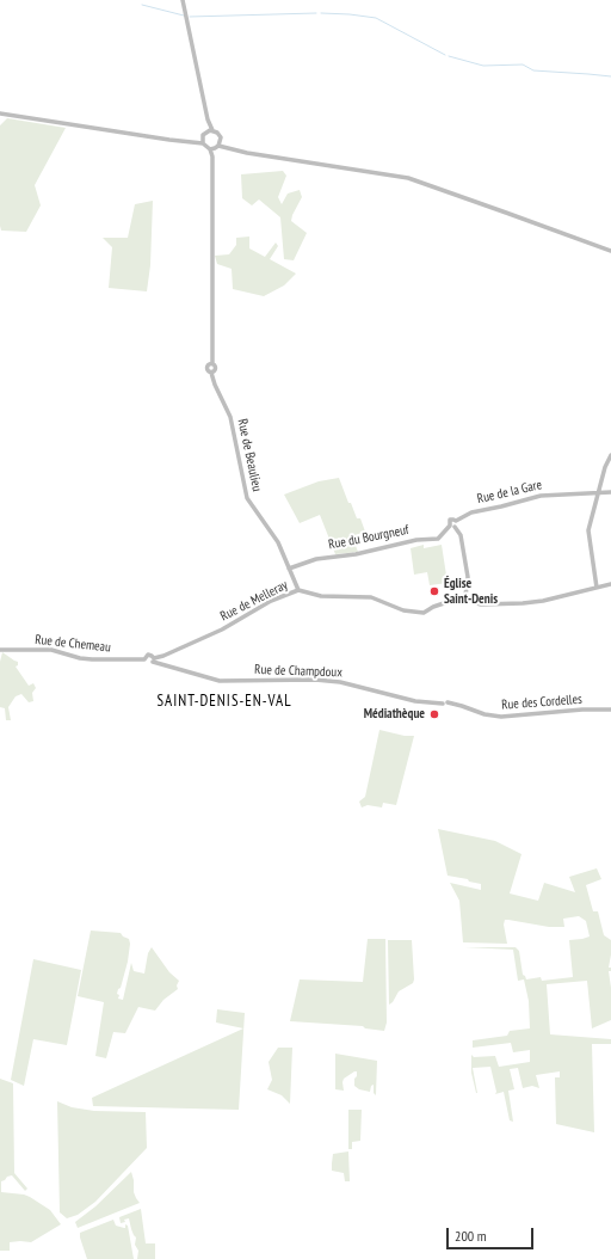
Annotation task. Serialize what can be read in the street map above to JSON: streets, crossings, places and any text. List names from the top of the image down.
{
  "streets": {
    "street": [
      "Rue de Beaulieu",
      "Rue de la Gare",
      "Rue du Bourgneuf",
      "Rue de Melleray",
      "Rue de Chemeau",
      "Rue de Champdoux",
      "Rue des Cordelles"
    ]
  },
  "crossings": [
    ["Rue de Beaulieu", "Rue du Bourgneuf"],
    ["Rue de Beaulieu", "Rue de Melleray"],
    ["Rue de la Gare", "Rue du Bourgneuf"],
    ["Rue de Melleray", "Rue de Chemeau"],
    ["Rue de Melleray", "Rue de Champdoux"],
    ["Rue de Chemeau", "Rue de Champdoux"],
    ["Rue de Champdoux", "Rue des Cordelles"]
  ],
  "districts": ["SAINT-DENIS-EN-VAL"],
  "places": ["Église Saint-Denis", "Médiathèque"],
  "scale_bar": "200 m"
}
